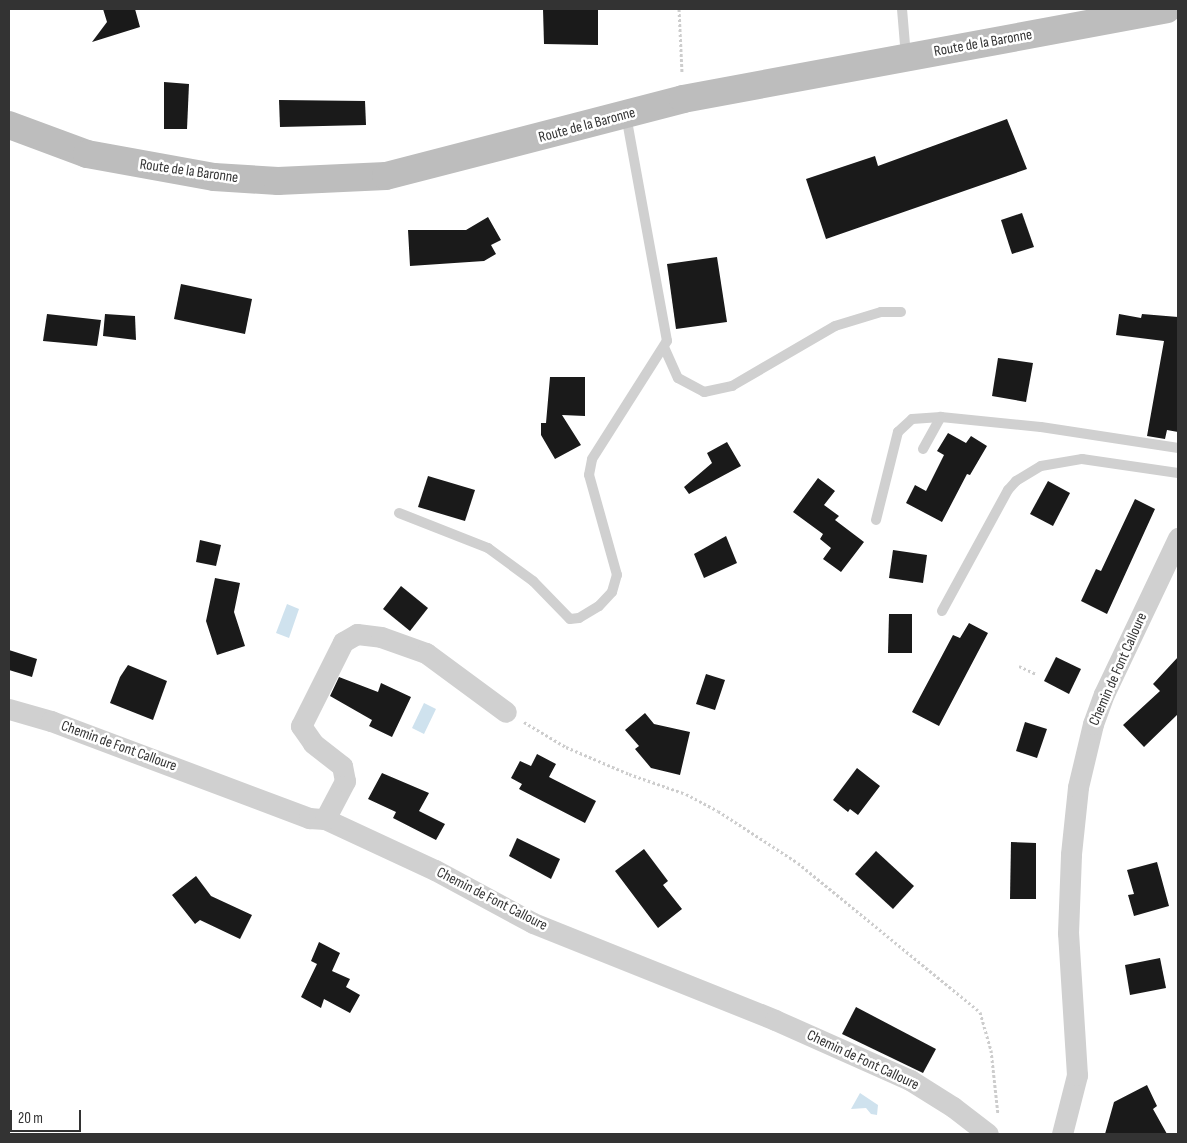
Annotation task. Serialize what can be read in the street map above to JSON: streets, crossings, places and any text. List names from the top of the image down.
{
  "streets": {
    "main road": ["Route de la Baronne"],
    "street": ["Chemin de Font Calloure"]
  },
  "scale_bar": "20 m"
}
